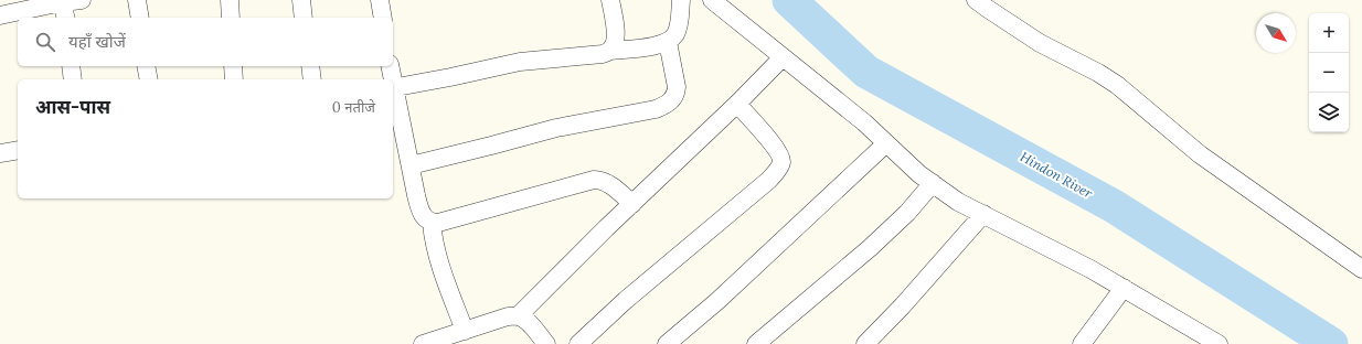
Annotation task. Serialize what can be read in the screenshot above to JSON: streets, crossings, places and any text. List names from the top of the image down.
{
  "water": ["Hindon River"],
  "north": "bottom right",
  "page": {
    "map_buttons": ["+", "−"],
    "search": "यहाँ खोजें",
    "heading": ["आस-पास", "0 नतीजे"]
  }
}
